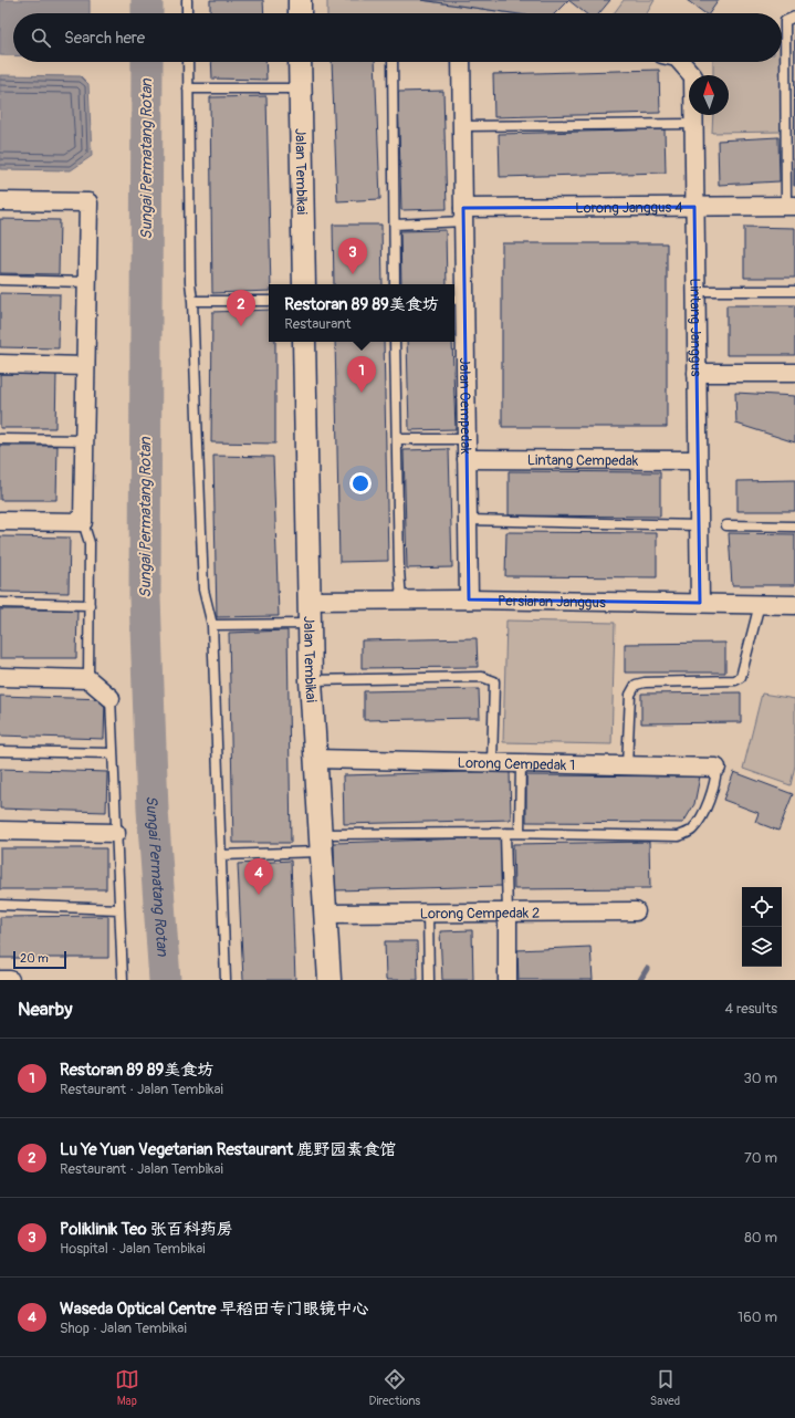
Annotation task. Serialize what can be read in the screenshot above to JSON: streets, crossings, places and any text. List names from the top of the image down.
{
  "streets": {
    "street": [
      "Jalan Tembikai",
      "Lorong Janggus 4",
      "Lintang Janggus",
      "Jalan Cempedak",
      "Lintang Cempedak",
      "Persiaran Janggus",
      "Lorong Cempedak 1",
      "Lorong Cempedak 2"
    ]
  },
  "crossings": [
    ["Jalan Tembikai", "Persiaran Janggus"],
    ["Jalan Tembikai", "Lorong Cempedak 1"],
    ["Jalan Tembikai", "Lorong Cempedak 2"],
    ["Lorong Janggus 4", "Lintang Janggus"],
    ["Lorong Janggus 4", "Jalan Cempedak"],
    ["Lintang Janggus", "Lintang Cempedak"],
    ["Lintang Janggus", "Persiaran Janggus"],
    ["Jalan Cempedak", "Lintang Cempedak"],
    ["Jalan Cempedak", "Persiaran Janggus"]
  ],
  "water": ["Sungai Permatang Rotan"],
  "scale_bar": "20 m",
  "north": "top",
  "page": {
    "search": "Search here",
    "pins": [
      "3",
      "2",
      "1",
      "4"
    ],
    "popup": ["Restoran 89 89美食坊", "Restaurant"],
    "scale": "20 m",
    "heading": ["Nearby", "4 results"],
    "list": [
      {
        "mark": "1",
        "name": "Restoran 89 89美食坊",
        "note": "Restaurant · Jalan Tembikai",
        "value": "30 m"
      },
      {
        "mark": "2",
        "name": "Lu Ye Yuan Vegetarian Restaurant 鹿野园素食馆",
        "note": "Restaurant · Jalan Tembikai",
        "value": "70 m"
      },
      {
        "mark": "3",
        "name": "Poliklinik Teo 张百科药房",
        "note": "Hospital · Jalan Tembikai",
        "value": "80 m"
      },
      {
        "mark": "4",
        "name": "Waseda Optical Centre 早稻田专门眼镜中心",
        "note": "Shop · Jalan Tembikai",
        "value": "160 m"
      }
    ],
    "nav": ["Map", "Directions", "Saved"]
  }
}
